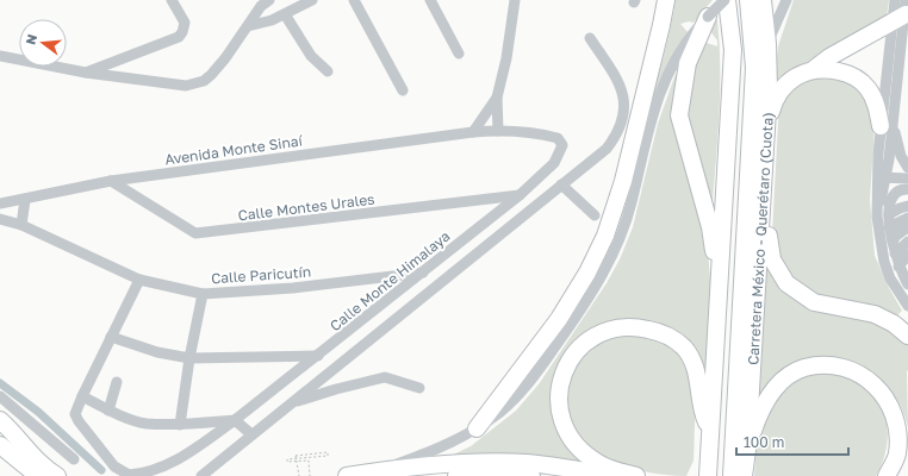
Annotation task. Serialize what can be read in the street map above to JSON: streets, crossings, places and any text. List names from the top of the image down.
{
  "streets": {
    "highway": ["Carretera México - Querétaro (Cuota)"],
    "street": [
      "Avenida Monte Sinaí",
      "Calle Montes Urales",
      "Calle Paricutín",
      "Calle Monte Himalaya"
    ]
  },
  "crossings": [
    ["Avenida Monte Sinaí", "Calle Montes Urales"],
    ["Avenida Monte Sinaí", "Calle Monte Himalaya"],
    ["Calle Montes Urales", "Calle Monte Himalaya"],
    ["Calle Paricutín", "Calle Monte Himalaya"]
  ],
  "scale_bar": "100 m",
  "north": "left"
}
